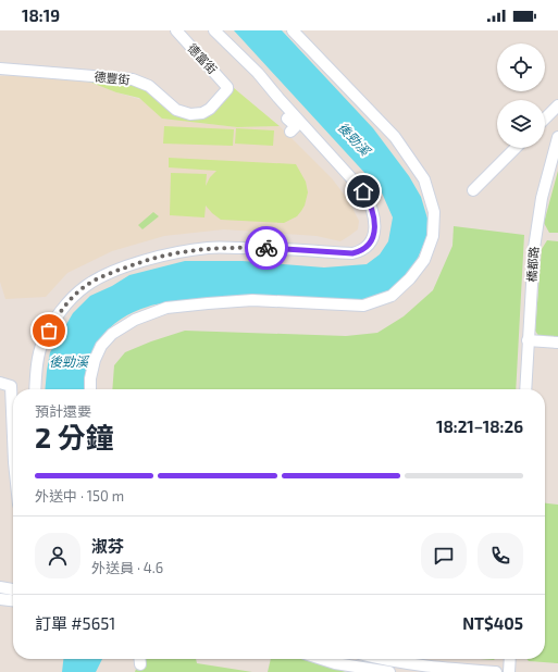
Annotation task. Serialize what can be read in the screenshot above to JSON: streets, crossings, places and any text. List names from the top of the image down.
{
  "streets": {
    "street": ["德富街", "德豐街", "橋都路"]
  },
  "crossings": [
    ["德富街", "德豐街"]
  ],
  "water": ["後勁溪"],
  "page": {
    "status": "18:19",
    "heading": ["2 分鐘", "預計還要", "18:21–18:26"],
    "panel": [
      "淑芬",
      "外送員 · 4.6",
      "訂單 #5651",
      "NT$405"
    ],
    "bar": "外送中 · 150 m"
  }
}
